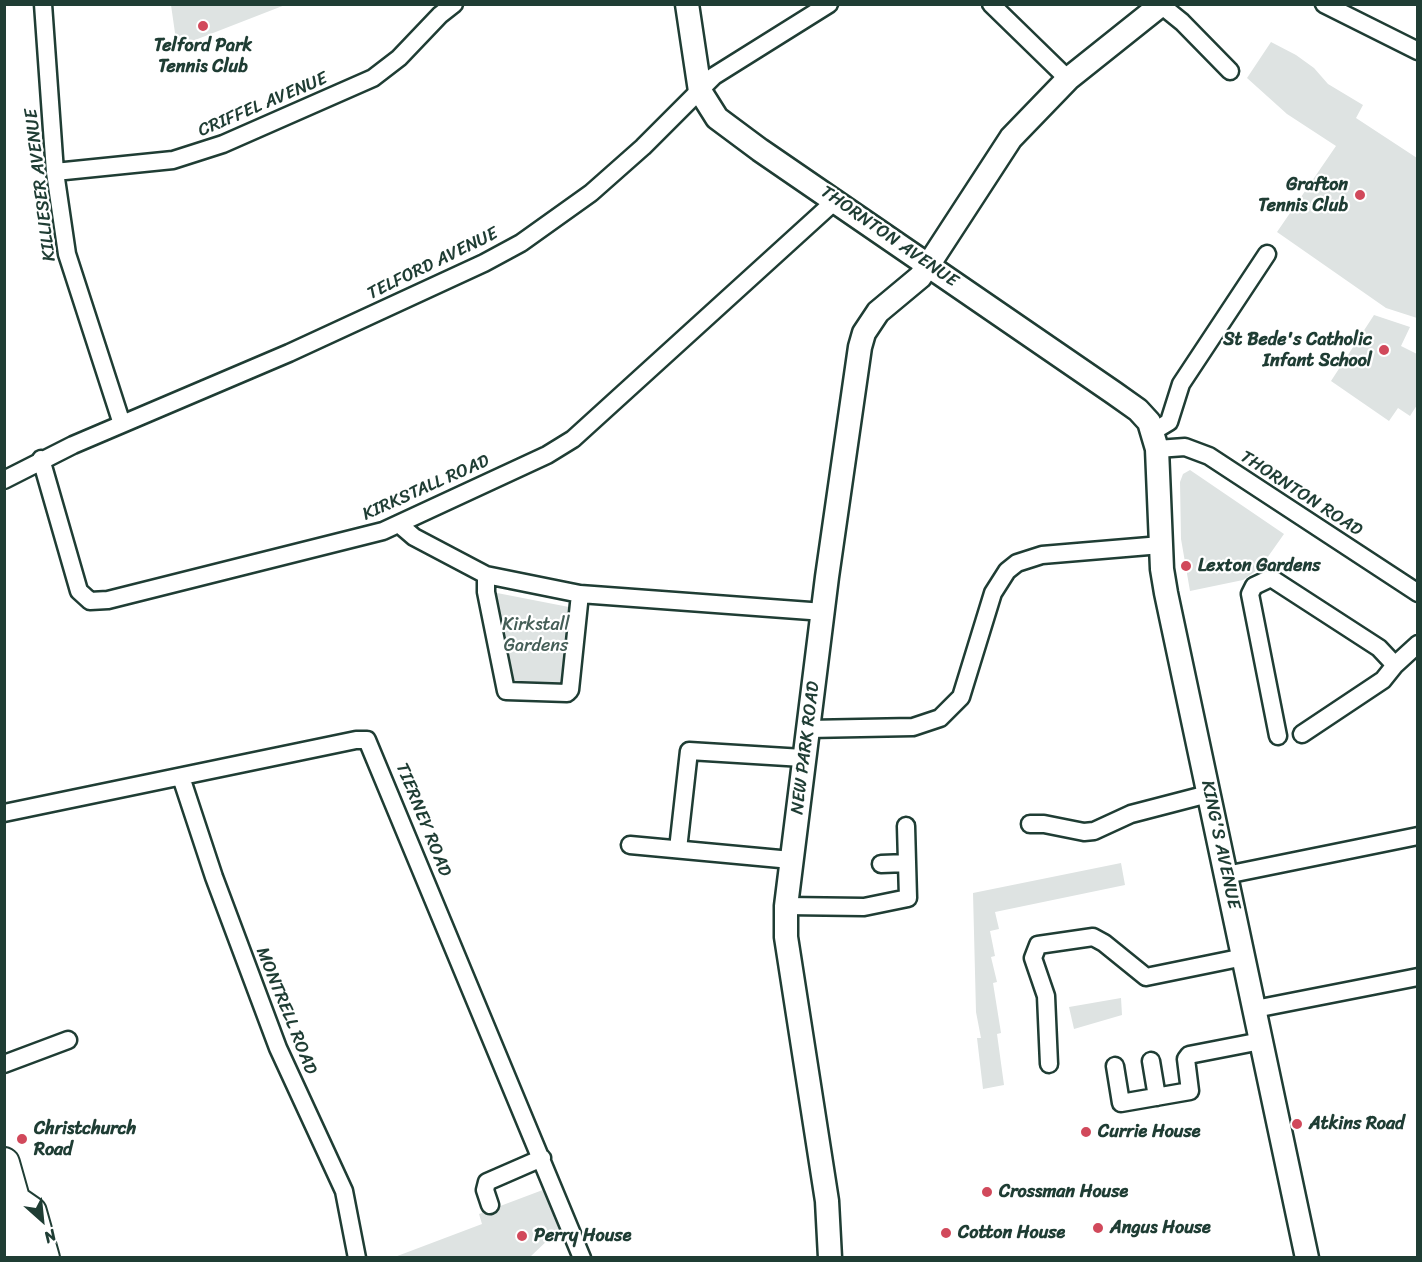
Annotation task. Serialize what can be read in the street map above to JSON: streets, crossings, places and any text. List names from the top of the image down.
{
  "streets": {
    "main road": ["THORNTON AVENUE", "NEW PARK ROAD", "KING'S AVENUE"],
    "street": [
      "CRIFFEL AVENUE",
      "KILLIESER AVENUE",
      "TELFORD AVENUE",
      "KIRKSTALL ROAD",
      "THORNTON ROAD",
      "TIERNEY ROAD",
      "MONTRELL ROAD"
    ]
  },
  "crossings": [
    ["CRIFFEL AVENUE", "KILLIESER AVENUE"],
    ["KILLIESER AVENUE", "TELFORD AVENUE"],
    ["THORNTON AVENUE", "TELFORD AVENUE"],
    ["THORNTON AVENUE", "KIRKSTALL ROAD"],
    ["THORNTON AVENUE", "THORNTON ROAD"],
    ["THORNTON AVENUE", "NEW PARK ROAD"],
    ["THORNTON AVENUE", "KING'S AVENUE"],
    ["TELFORD AVENUE", "KIRKSTALL ROAD"],
    ["THORNTON ROAD", "KING'S AVENUE"],
    ["TIERNEY ROAD", "MONTRELL ROAD"]
  ],
  "parks": ["Kirkstall Gardens"],
  "places": [
    "Telford Park Tennis Club",
    "Grafton Tennis Club",
    "St Bede's Catholic Infant School",
    "Lexton Gardens",
    "Atkins Road",
    "Currie House",
    "Christchurch Road",
    "Crossman House",
    "Angus House",
    "Cotton House",
    "Perry House"
  ],
  "north": "bottom right"
}
